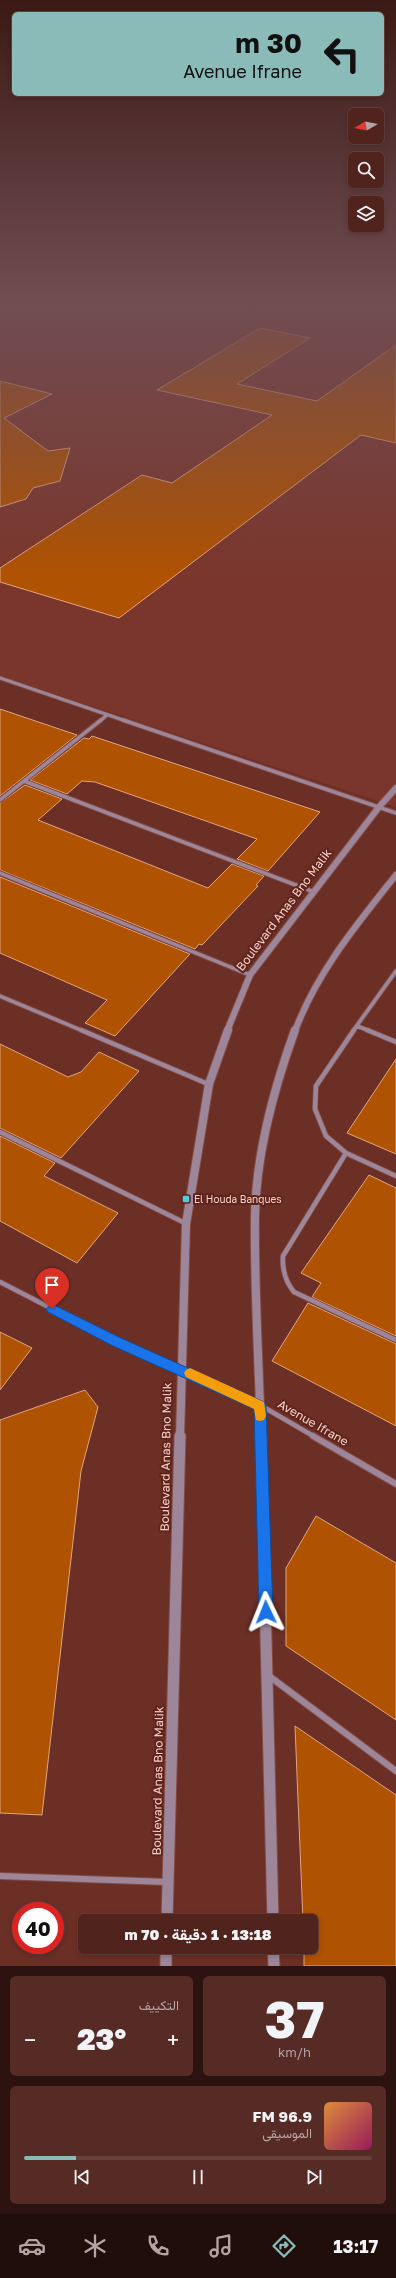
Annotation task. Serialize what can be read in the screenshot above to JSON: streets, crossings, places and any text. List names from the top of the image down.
{
  "streets": {
    "street": ["Boulevard Anas Bno Malik", "Avenue Ifrane"]
  },
  "crossings": [
    ["Boulevard Anas Bno Malik", "Avenue Ifrane"]
  ],
  "places": {
    "transit": ["El Houda Banques"]
  },
  "north": "left",
  "page": {
    "turn": ["30 m", "Avenue Ifrane"],
    "limit": "40",
    "trip": "13:18 · 1 دقيقة · 70 m",
    "tile": [
      ["37", "km/h"],
      "التكييف"
    ],
    "heat": ["−", "23°", "+"],
    "song": ["96.9 FM", "الموسيقى"],
    "tabs": "13:17"
  }
}
